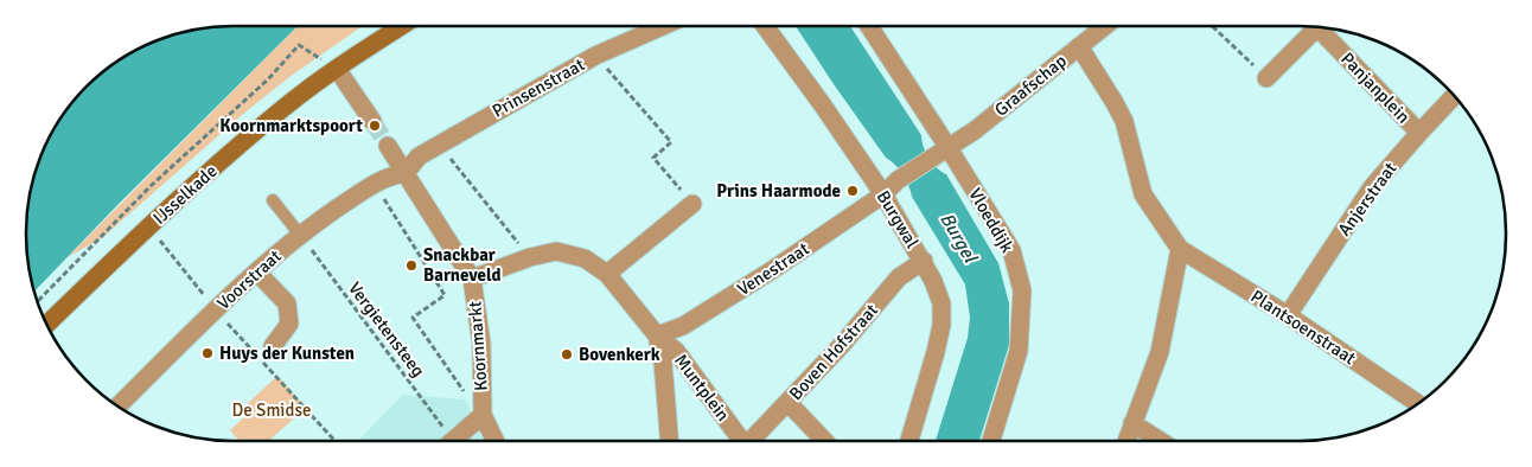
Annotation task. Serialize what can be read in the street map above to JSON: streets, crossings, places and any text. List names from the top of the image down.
{
  "streets": {
    "street": [
      "Graafschap",
      "Prinsenstraat",
      "Panjanplein",
      "IJsselkade",
      "Anjerstraat",
      "Burgwal",
      "Vloeddijk",
      "Venestraat",
      "Voorstraat",
      "Plantsoenstraat",
      "Koornmarkt",
      "Boven Hofstraat",
      "Muntplein"
    ],
    "path": ["Vergietensteeg"]
  },
  "crossings": [
    ["Graafschap", "Vloeddijk"],
    ["Graafschap", "Venestraat"],
    ["Prinsenstraat", "Voorstraat"],
    ["Prinsenstraat", "Koornmarkt"],
    ["Panjanplein", "Anjerstraat"],
    ["Anjerstraat", "Plantsoenstraat"],
    ["Burgwal", "Venestraat"],
    ["Burgwal", "Boven Hofstraat"],
    ["Venestraat", "Koornmarkt"],
    ["Venestraat", "Muntplein"],
    ["Voorstraat", "Vergietensteeg"],
    ["Voorstraat", "Koornmarkt"],
    ["Koornmarkt", "Muntplein"]
  ],
  "water": ["Burgel"],
  "parks": ["De Smidse"],
  "places": [
    "Koornmarktspoort",
    "Prins Haarmode",
    "Snackbar Barneveld",
    "Huys der Kunsten",
    "Bovenkerk"
  ]
}
